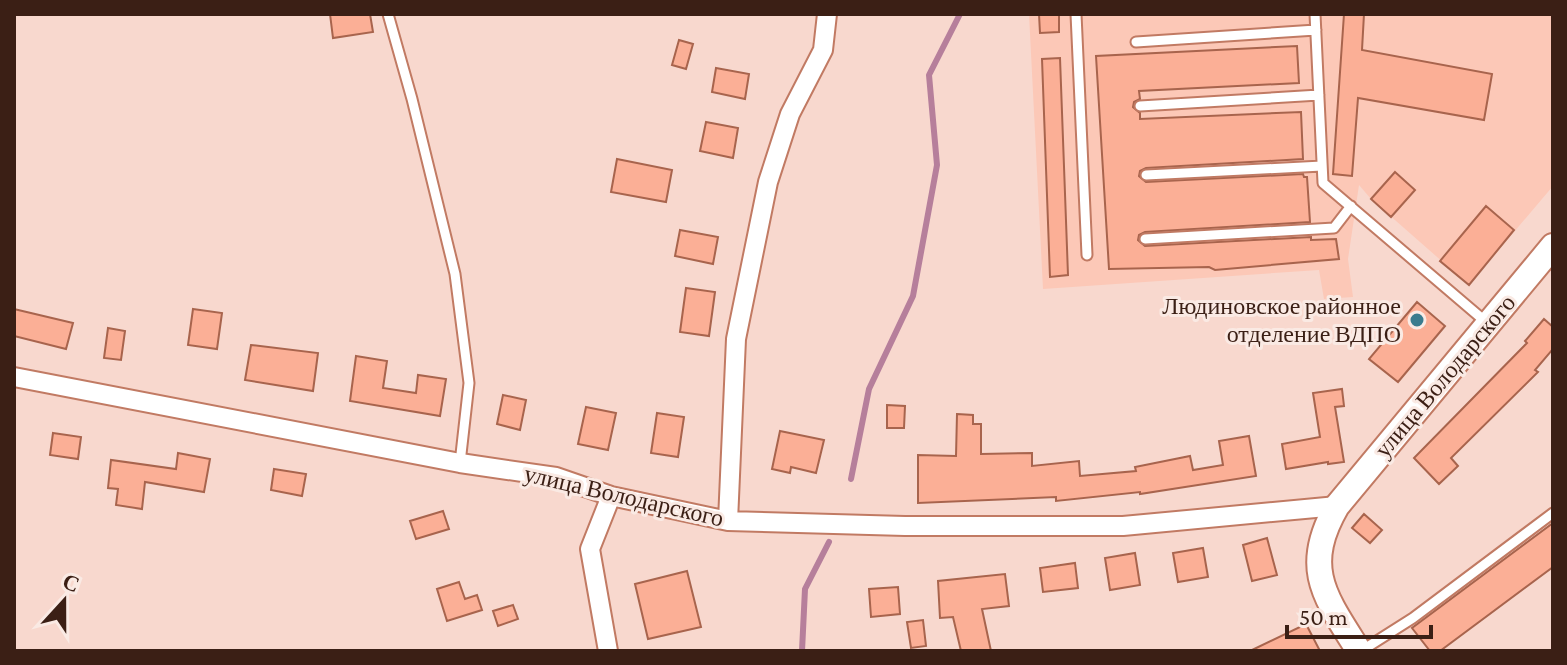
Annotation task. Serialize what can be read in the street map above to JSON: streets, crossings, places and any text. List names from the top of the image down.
{
  "streets": {
    "street": ["улица Володарского"]
  },
  "places": ["Людиновское районное отделение ВДПО"],
  "scale_bar": "50 m",
  "north": "top"
}
